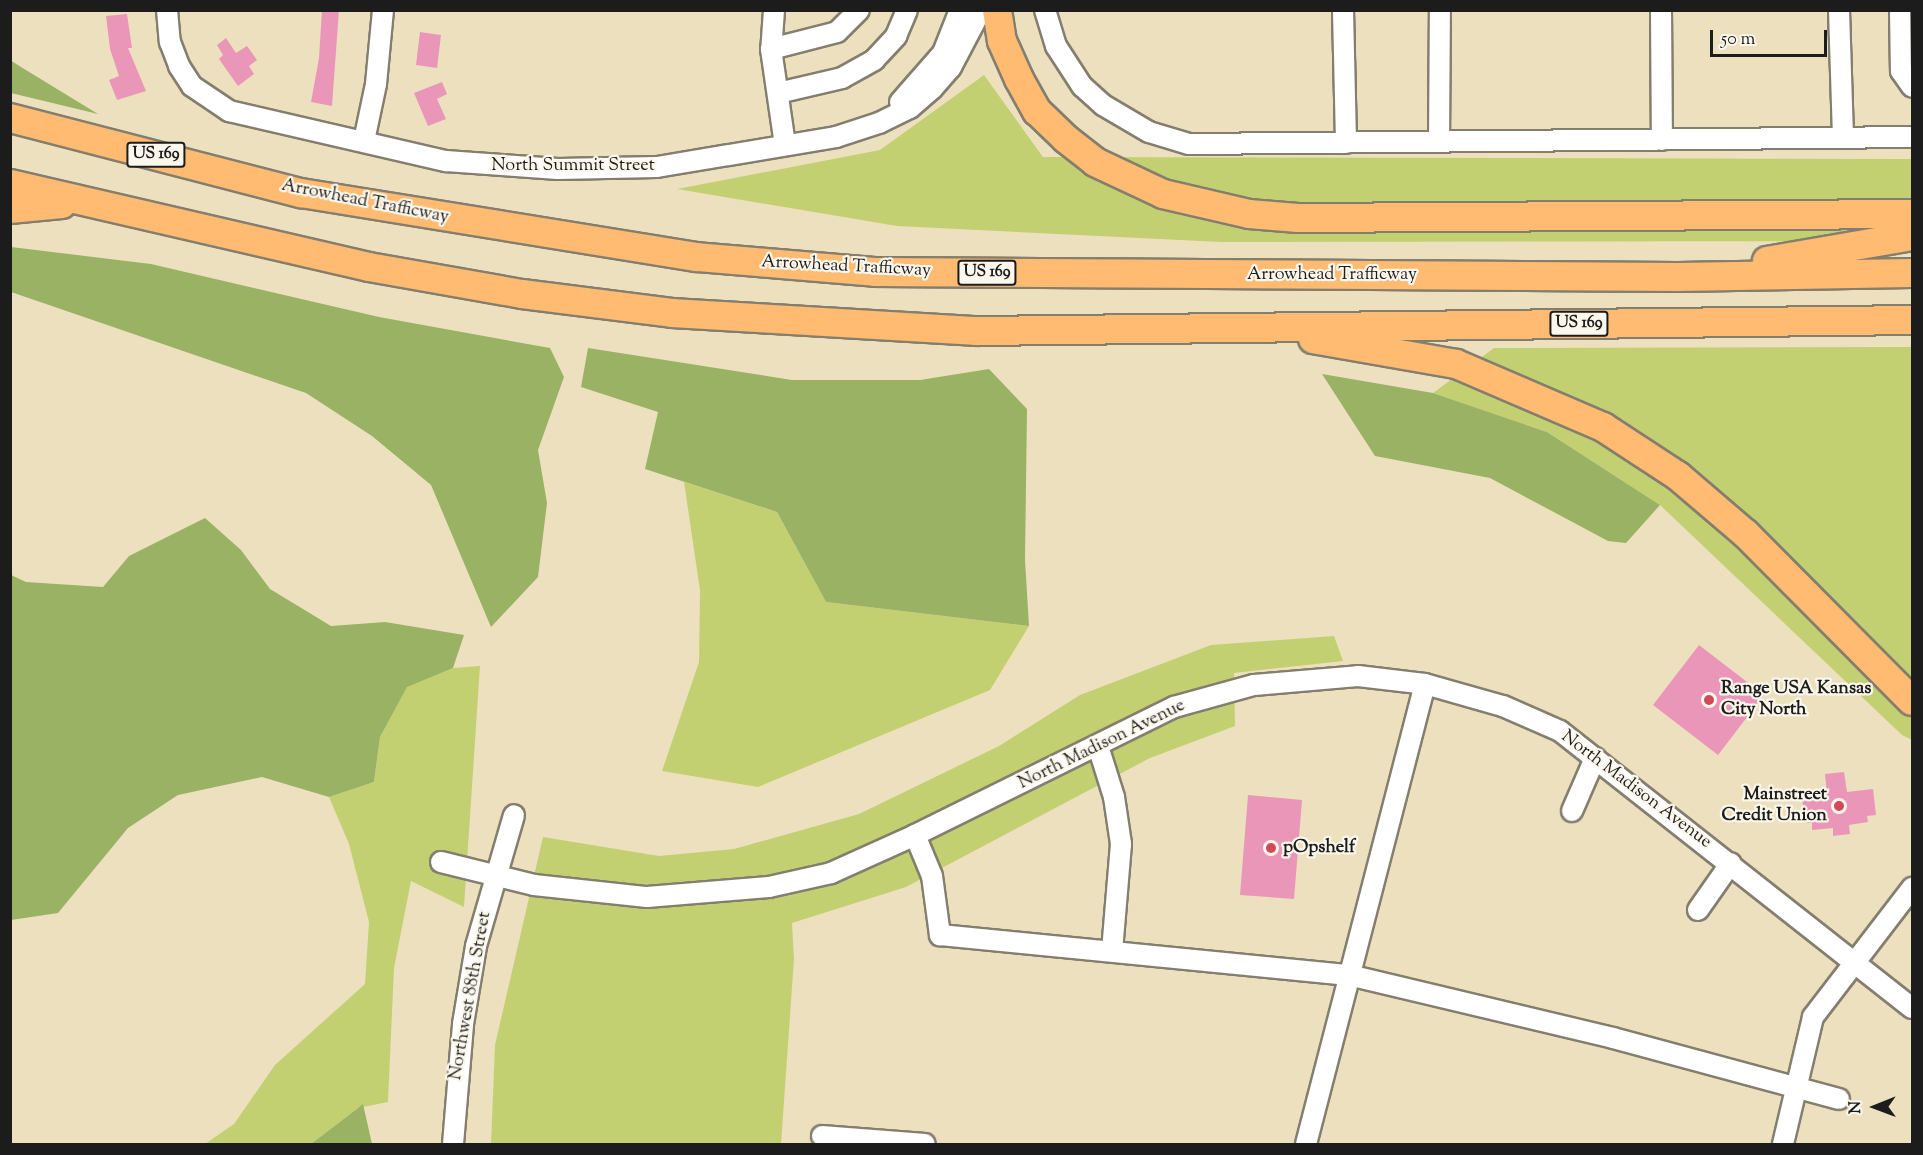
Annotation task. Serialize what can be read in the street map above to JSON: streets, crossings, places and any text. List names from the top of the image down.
{
  "streets": {
    "highway": ["US 169", "Arrowhead Trafficway"],
    "street": ["North Summit Street", "North Madison Avenue", "Northwest 88th Street"]
  },
  "crossings": [
    ["North Madison Avenue", "Northwest 88th Street"]
  ],
  "places": ["Range USA Kansas City North", "Mainstreet Credit Union", "pOpshelf"],
  "scale_bar": "50 m",
  "north": "left"
}
